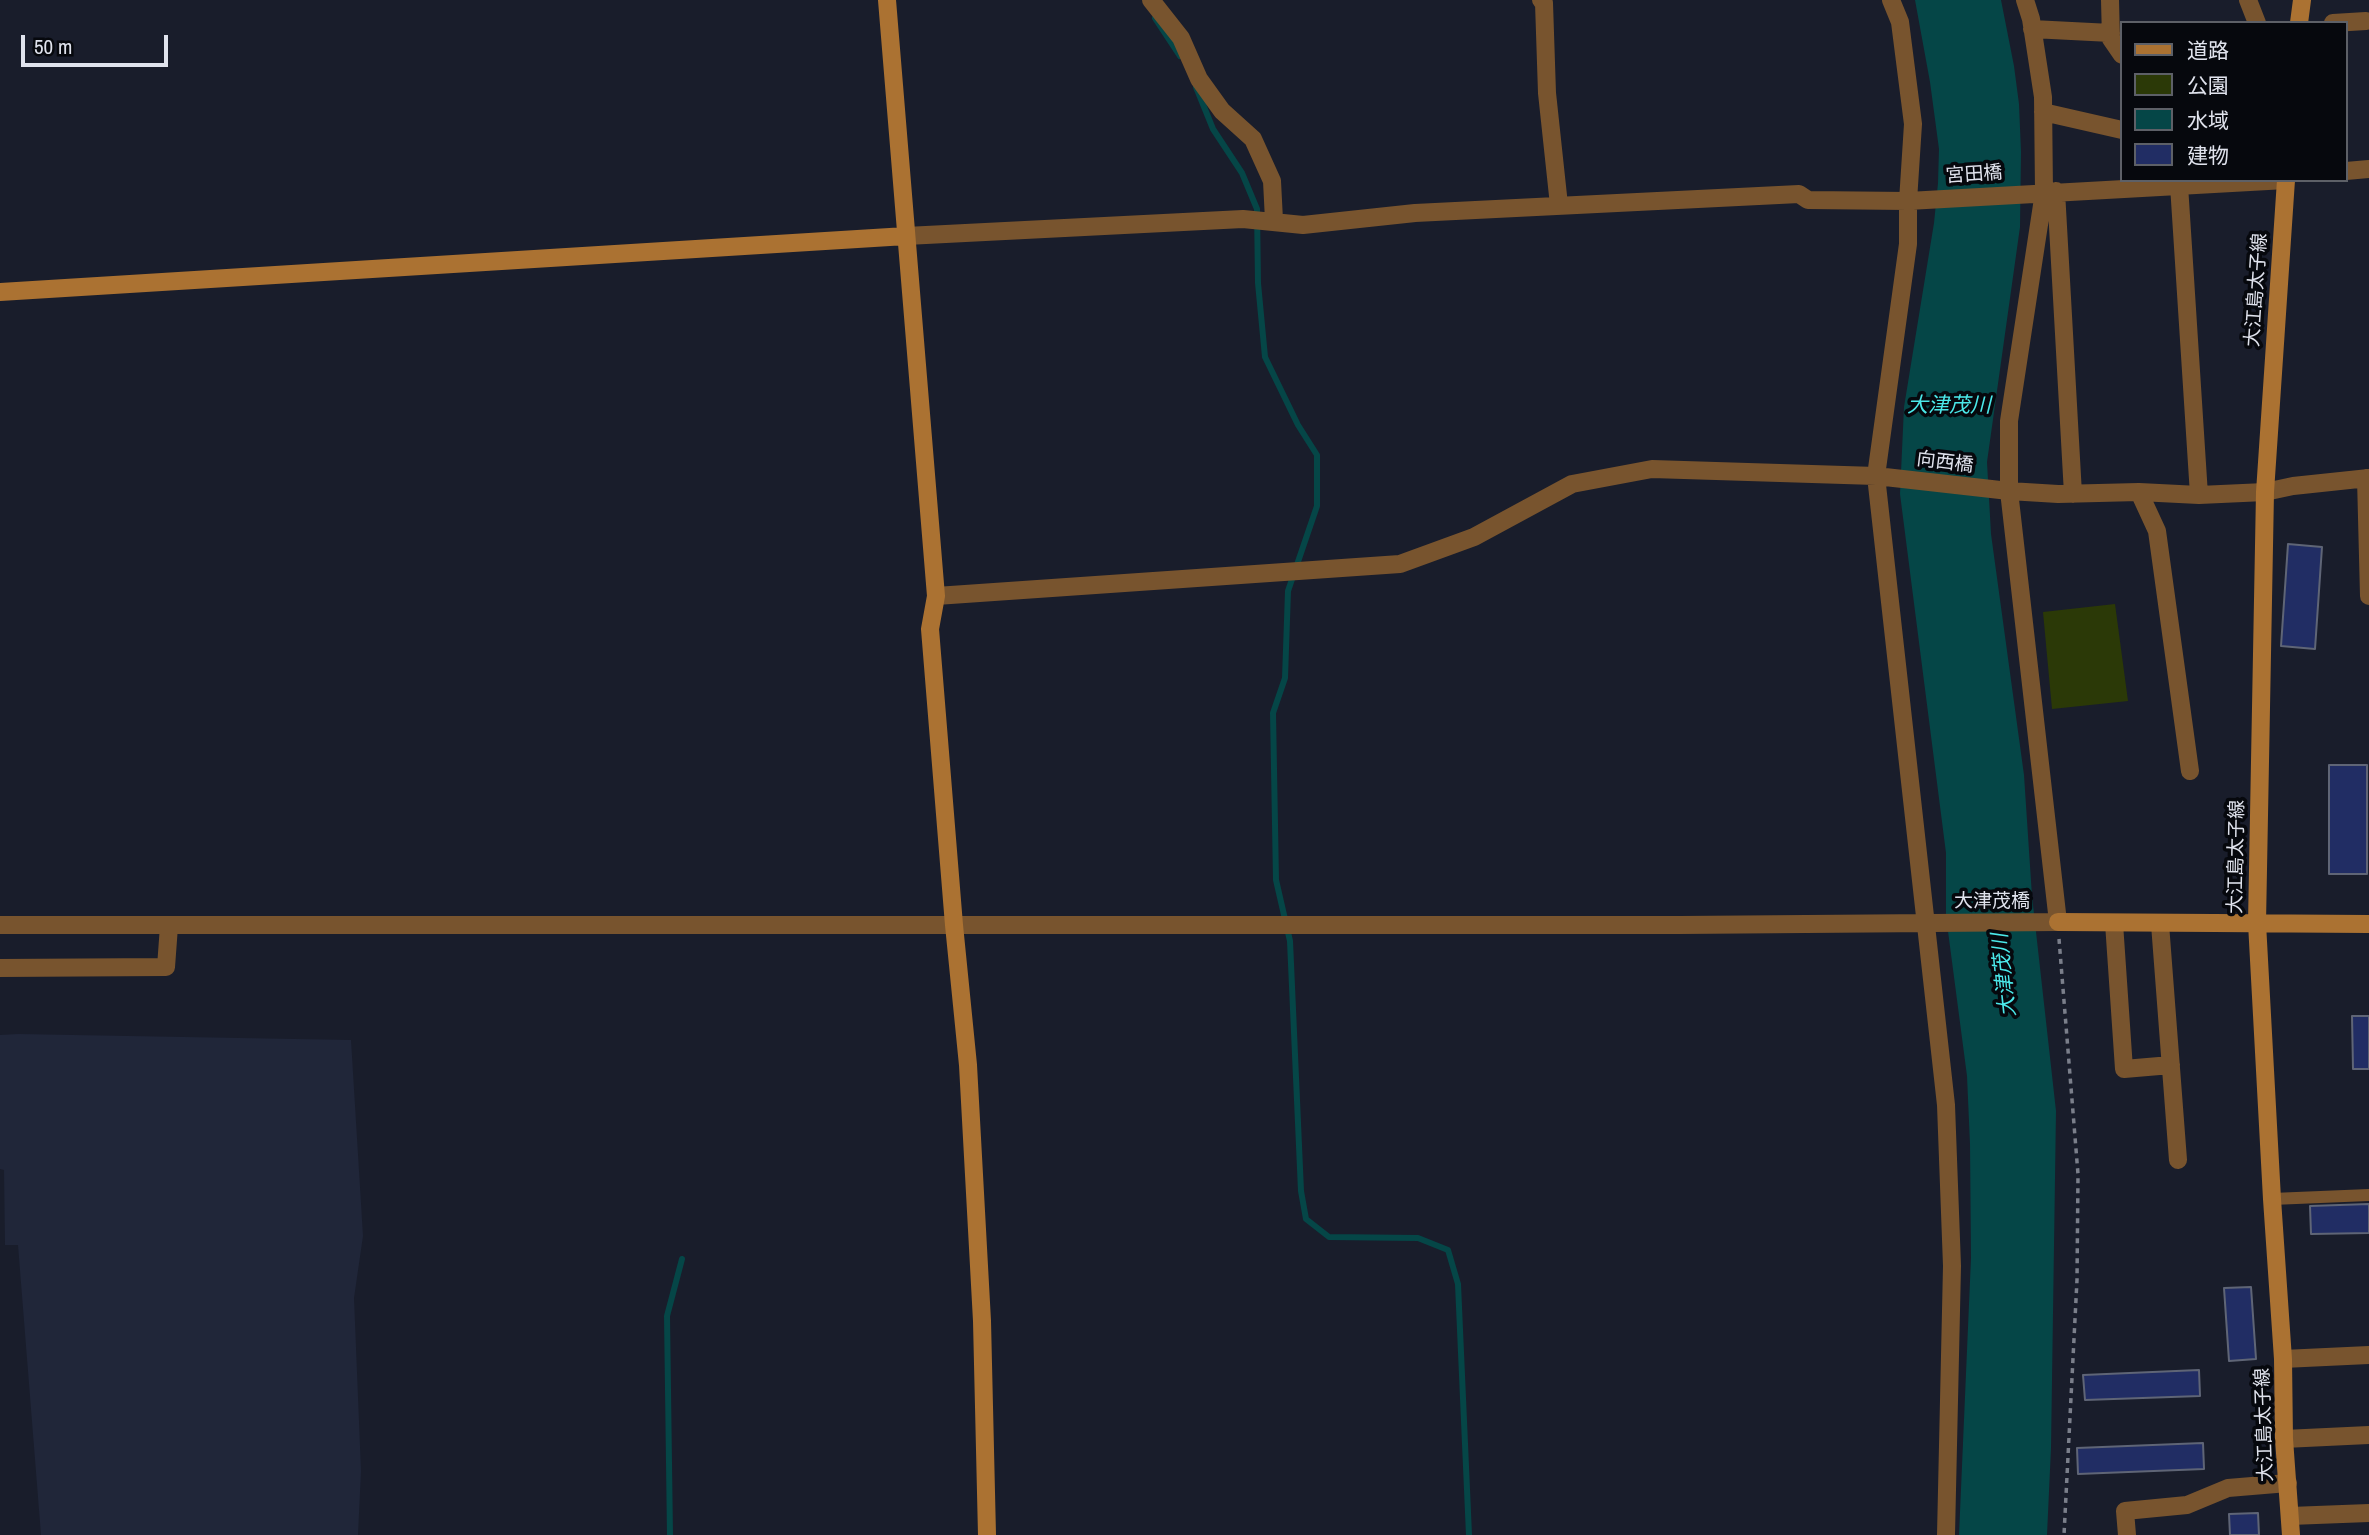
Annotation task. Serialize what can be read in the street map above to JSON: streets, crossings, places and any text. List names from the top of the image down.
{
  "streets": {
    "street": [
      "宮田橋",
      "大江島太子線",
      "向西橋",
      "大津茂橋"
    ]
  },
  "crossings": [
    ["大江島太子線", "向西橋"]
  ],
  "water": ["大津茂川"],
  "legend": [
    "道路",
    "公園",
    "水域",
    "建物"
  ],
  "scale_bar": "50 m"
}
